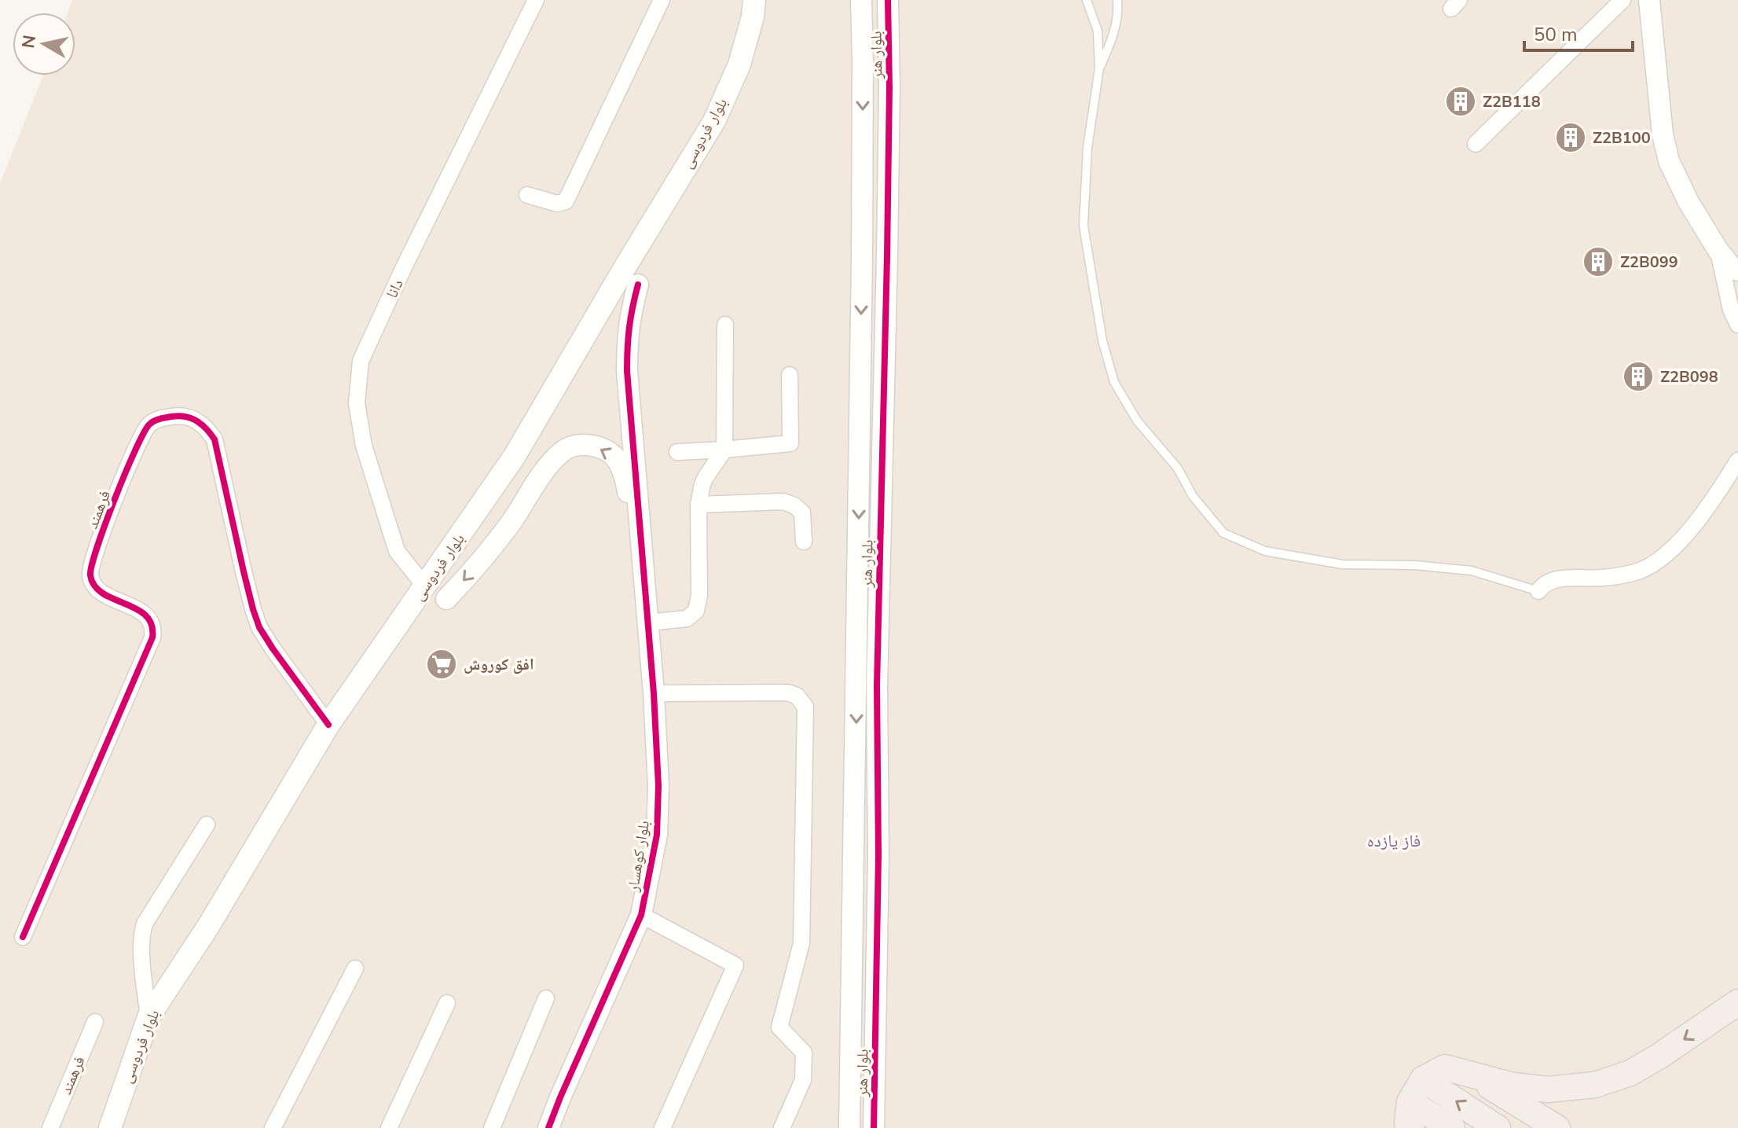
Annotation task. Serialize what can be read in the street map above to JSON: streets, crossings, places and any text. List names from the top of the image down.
{
  "streets": {
    "main road": ["بلوار فردوسی"],
    "street": [
      "بلوار هنر",
      "دانا",
      "فرهمند",
      "بلوار کوهسار"
    ]
  },
  "crossings": [
    ["بلوار فردوسی", "دانا"],
    ["بلوار فردوسی", "فرهمند"]
  ],
  "districts": ["فاز یازده"],
  "places": {
    "building": [
      "Z2B118",
      "Z2B100",
      "Z2B099",
      "Z2B098"
    ],
    "supermarket": ["افق کوروش"]
  },
  "scale_bar": "50 m",
  "north": "left"
}
